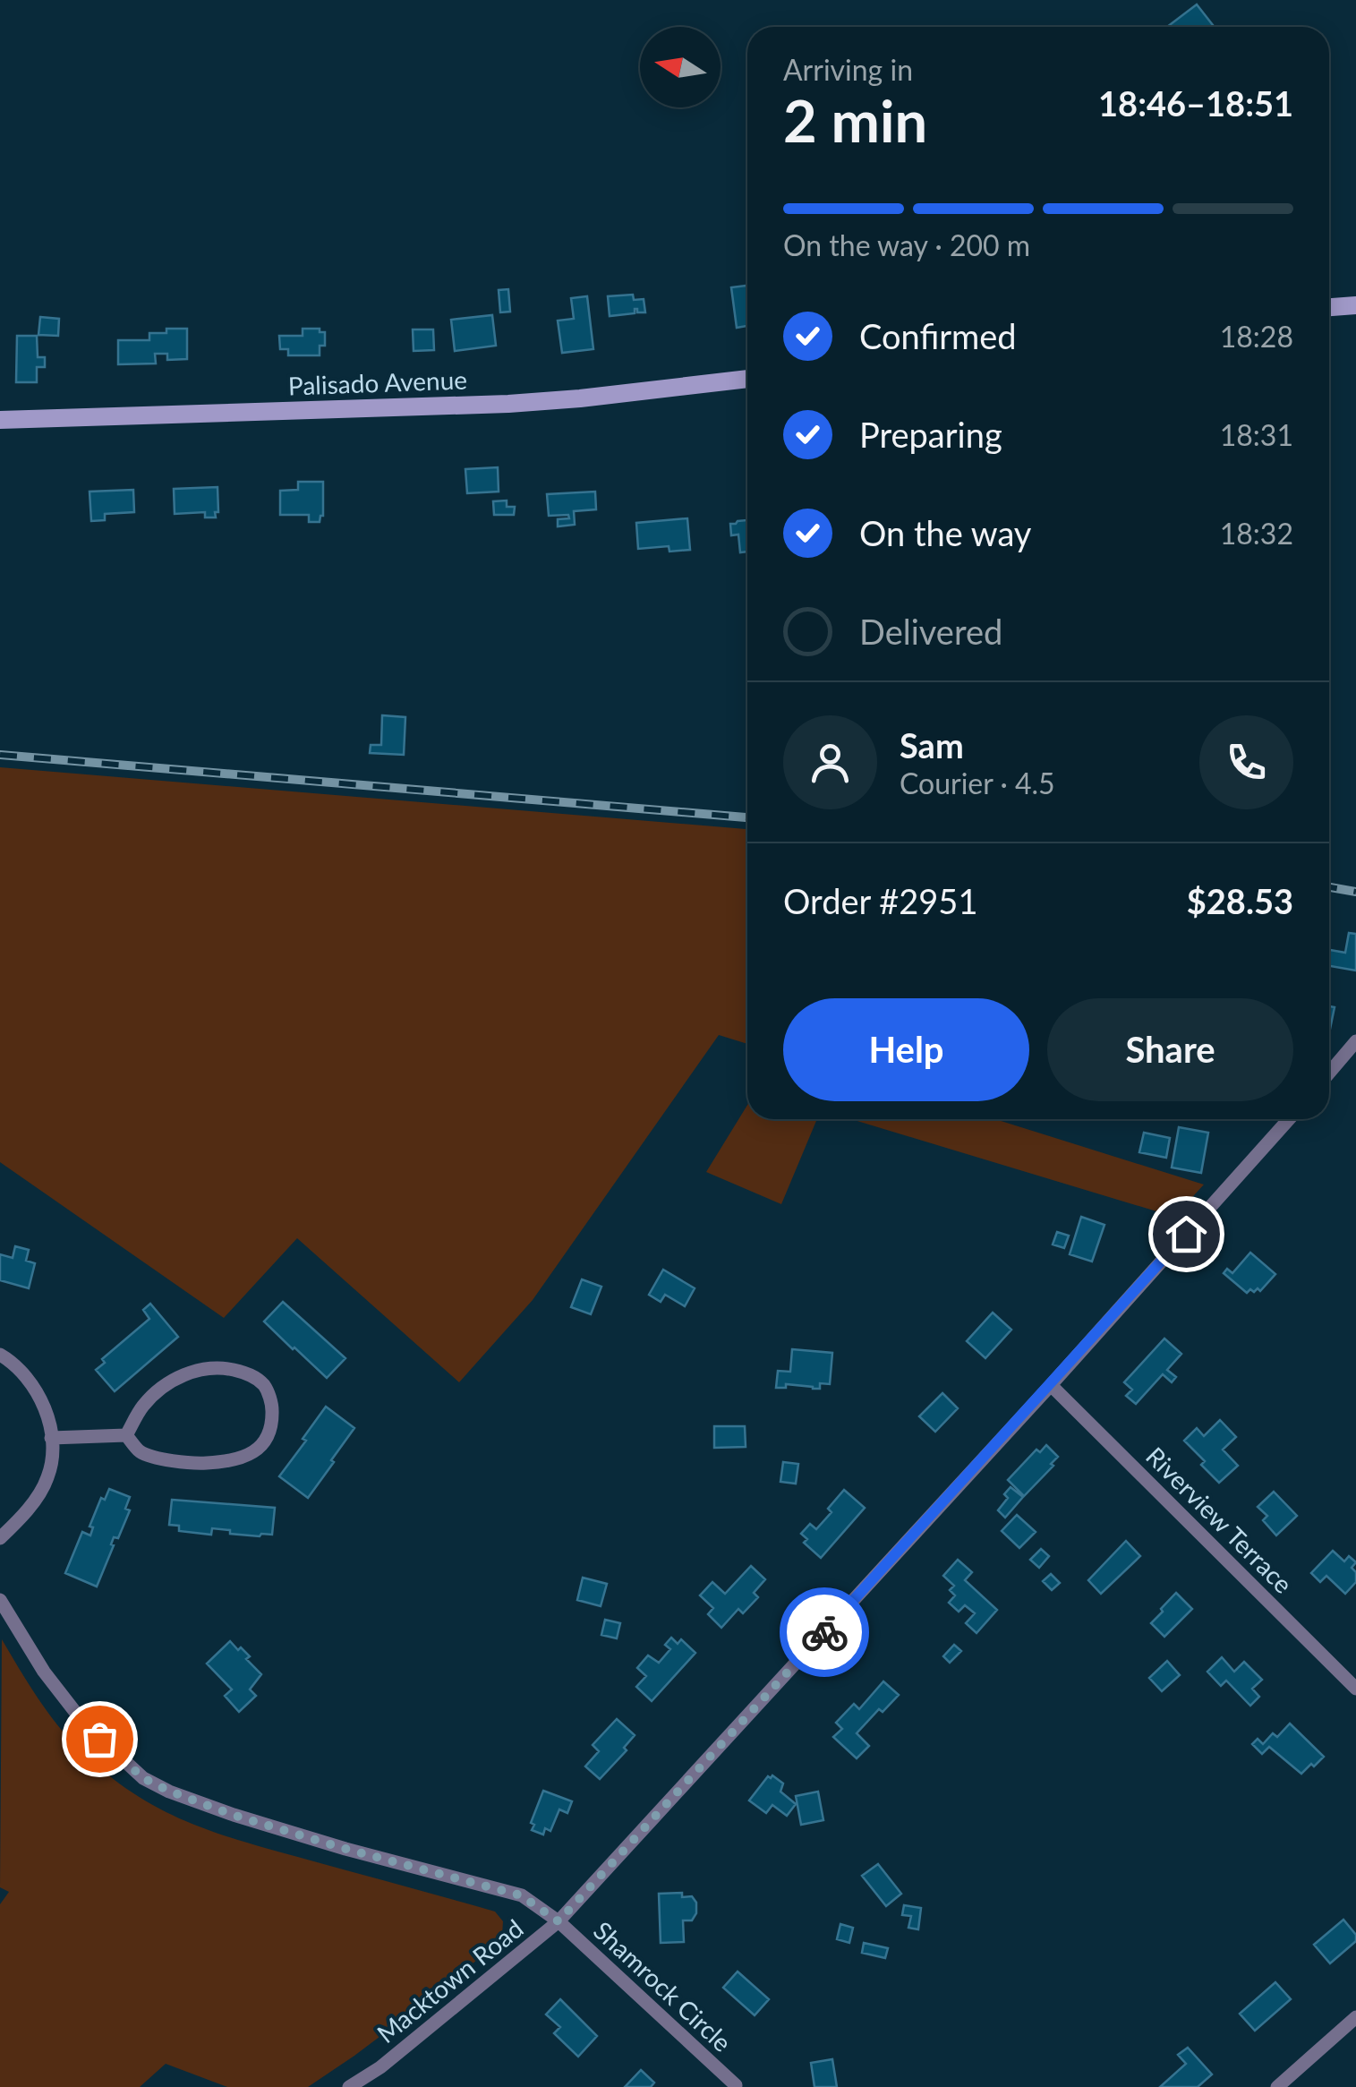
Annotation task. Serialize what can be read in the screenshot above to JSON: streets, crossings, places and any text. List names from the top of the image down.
{
  "streets": {
    "main road": ["Palisado Avenue"],
    "street": ["Riverview Terrace", "Macktown Road", "Shamrock Circle"]
  },
  "crossings": [
    ["Riverview Terrace", "Macktown Road"],
    ["Macktown Road", "Shamrock Circle"]
  ],
  "north": "left",
  "page": {
    "heading": ["2 min", "Arriving in", "18:46–18:51"],
    "panel": [
      "Sam",
      "Courier · 4.5",
      "Order #2951",
      "$28.53"
    ],
    "bar": "On the way · 200 m",
    "list": [
      ["Confirmed", "18:28"],
      ["Preparing", "18:31"],
      ["On the way", "18:32"],
      "Delivered"
    ],
    "buttons": ["Help", "Share"]
  }
}
